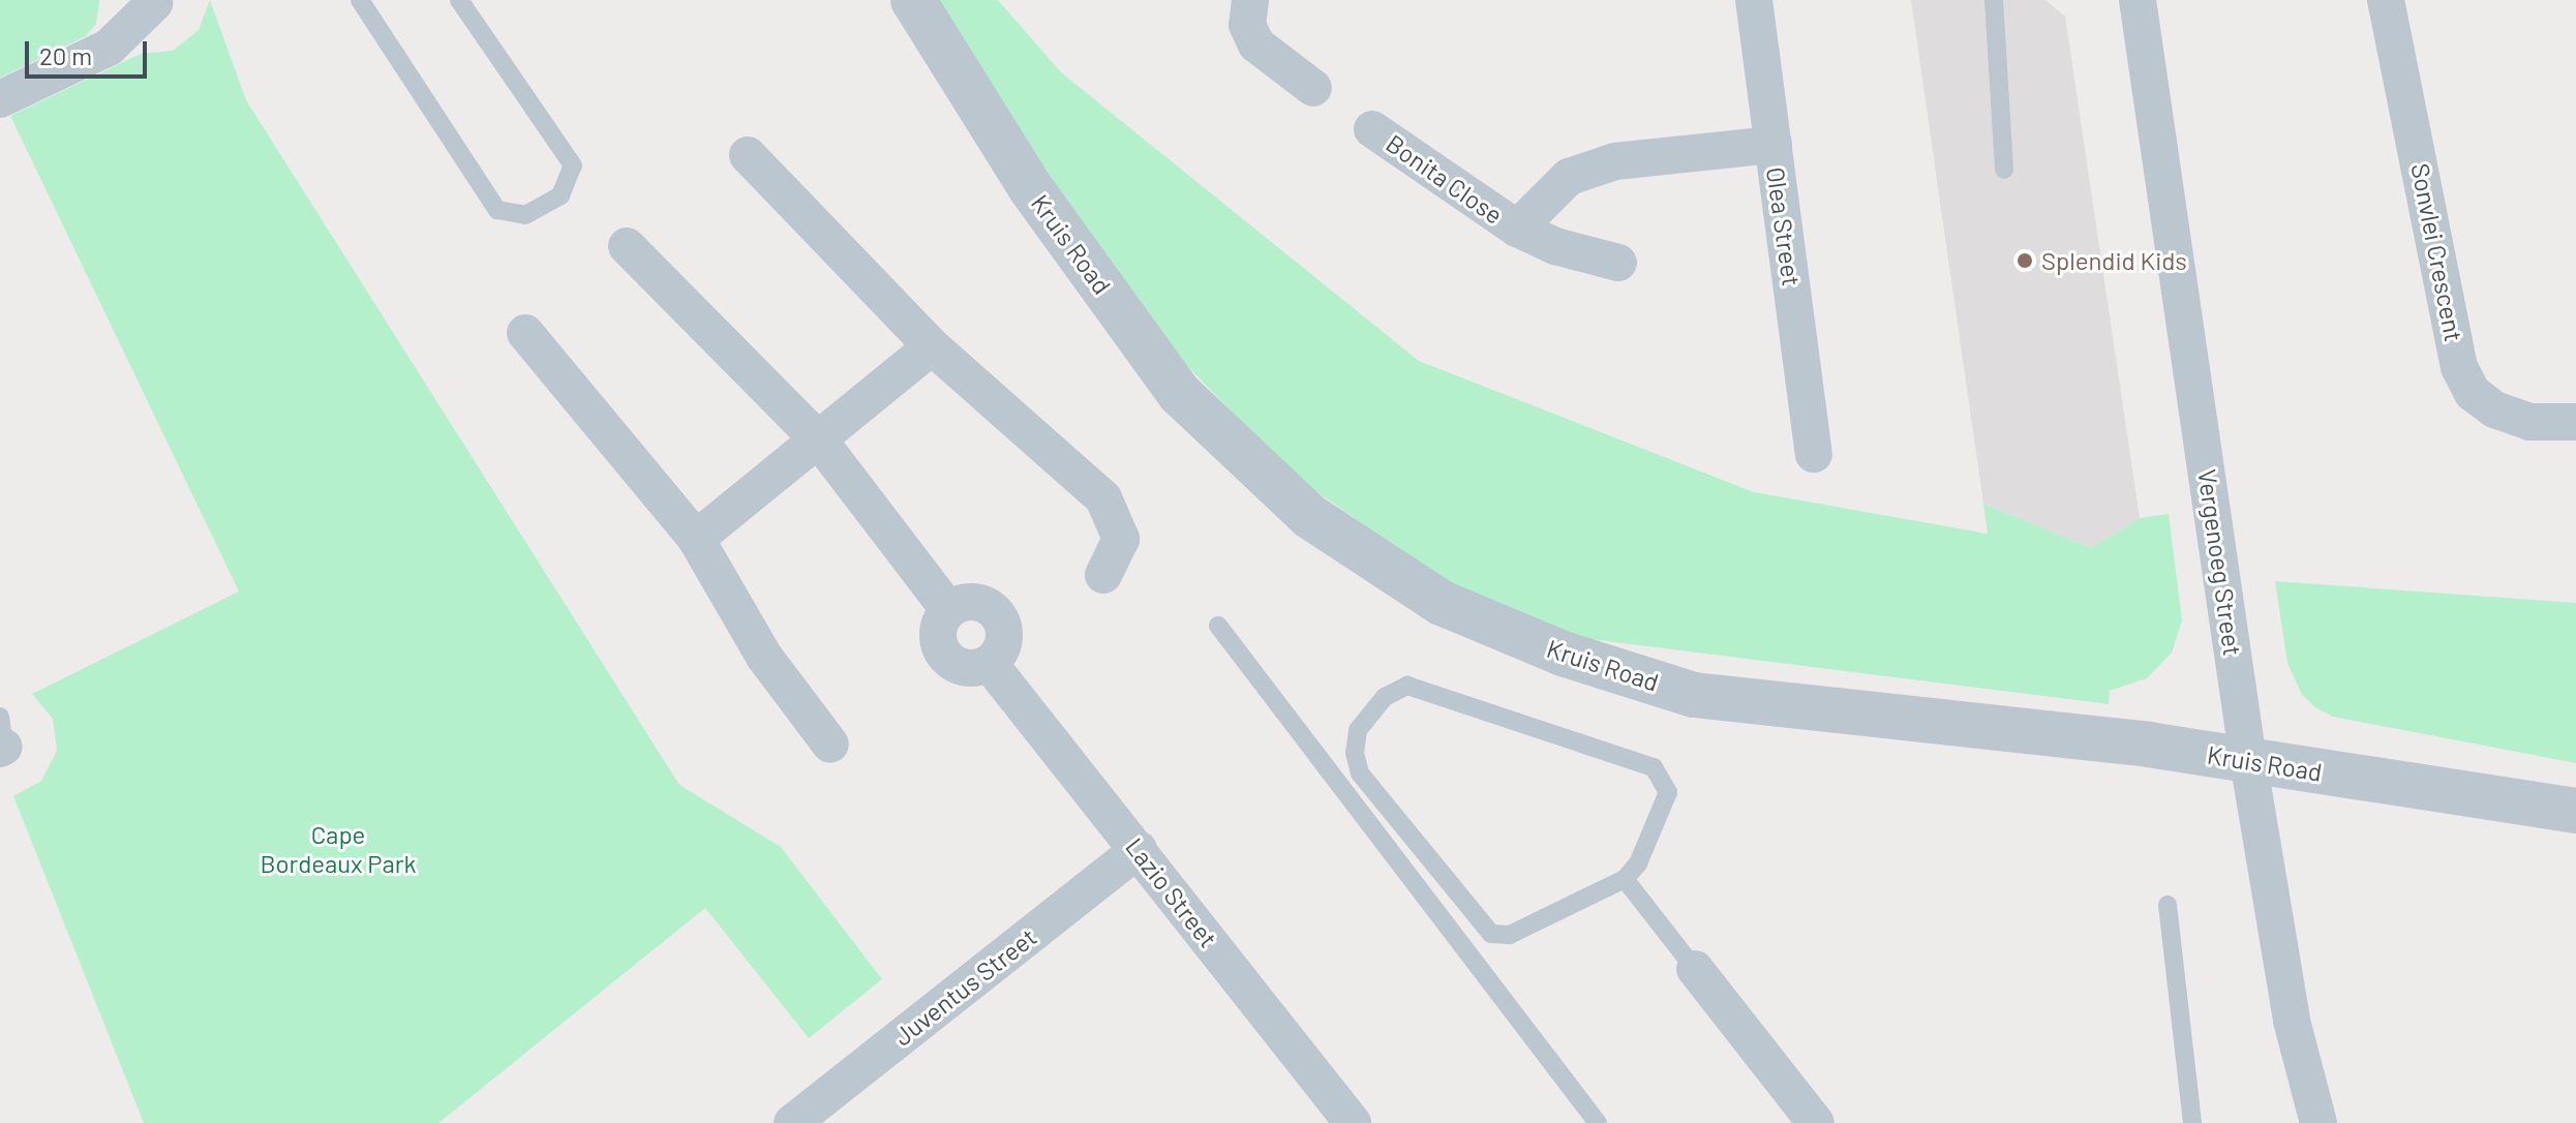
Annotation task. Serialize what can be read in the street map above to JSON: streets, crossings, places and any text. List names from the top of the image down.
{
  "streets": {
    "street": [
      "Bonita Close",
      "Olea Street",
      "Kruis Road",
      "Sonvlei Crescent",
      "Vergenoeg Street",
      "Lazio Street",
      "Juventus Street"
    ]
  },
  "crossings": [
    ["Bonita Close", "Olea Street"],
    ["Kruis Road", "Vergenoeg Street"],
    ["Lazio Street", "Juventus Street"]
  ],
  "parks": ["Cape Bordeaux Park"],
  "places": ["Splendid Kids"],
  "scale_bar": "20 m"
}
